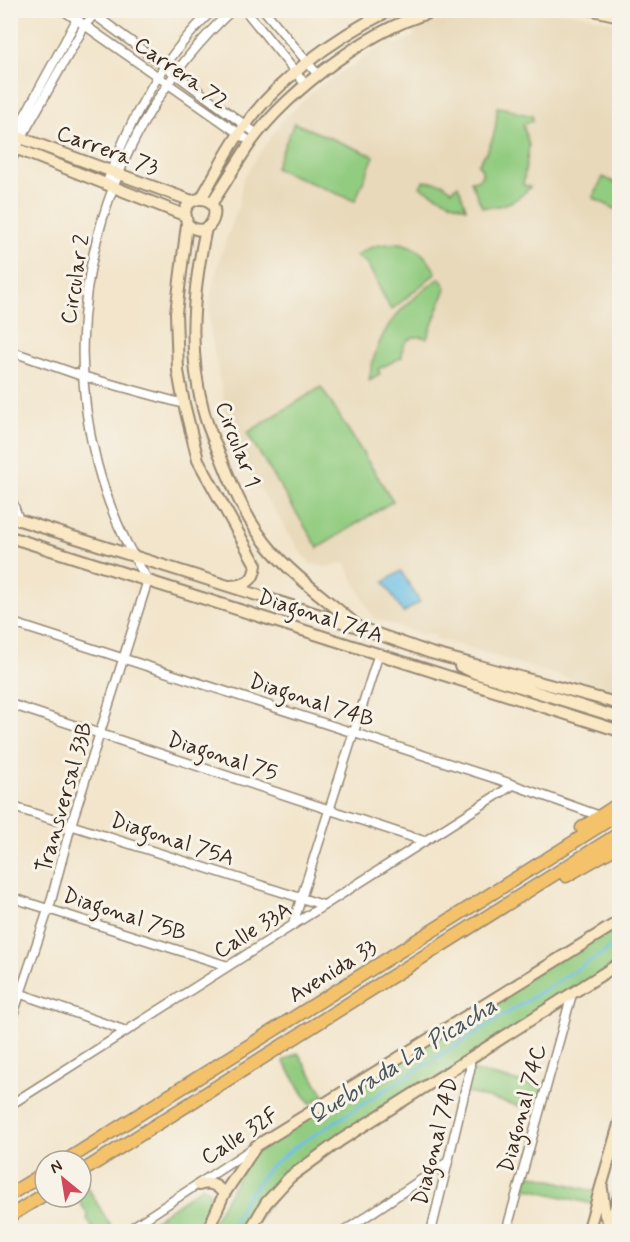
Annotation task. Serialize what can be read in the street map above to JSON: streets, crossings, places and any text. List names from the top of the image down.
{
  "streets": {
    "main road": ["Avenida 33"],
    "street": [
      "Carrera 72",
      "Carrera 73",
      "Circular 2",
      "Circular 1",
      "Diagonal 74A",
      "Diagonal 74B",
      "Diagonal 75",
      "Transversal 33B",
      "Diagonal 75A",
      "Diagonal 75B",
      "Calle 33A",
      "Diagonal 74C",
      "Calle 32F",
      "Diagonal 74D"
    ]
  },
  "crossings": [
    ["Carrera 72", "Circular 2"],
    ["Carrera 73", "Circular 2"],
    ["Carrera 73", "Circular 1"],
    ["Circular 2", "Diagonal 74A"],
    ["Circular 2", "Transversal 33B"],
    ["Circular 1", "Diagonal 74A"],
    ["Diagonal 74A", "Transversal 33B"],
    ["Diagonal 74B", "Transversal 33B"],
    ["Diagonal 74B", "Calle 33A"],
    ["Diagonal 75", "Transversal 33B"],
    ["Diagonal 75", "Calle 33A"],
    ["Transversal 33B", "Diagonal 75A"],
    ["Transversal 33B", "Diagonal 75B"],
    ["Diagonal 75A", "Calle 33A"],
    ["Diagonal 75B", "Calle 33A"]
  ],
  "water": ["Quebrada La Picacha"],
  "north": "top left"
}
